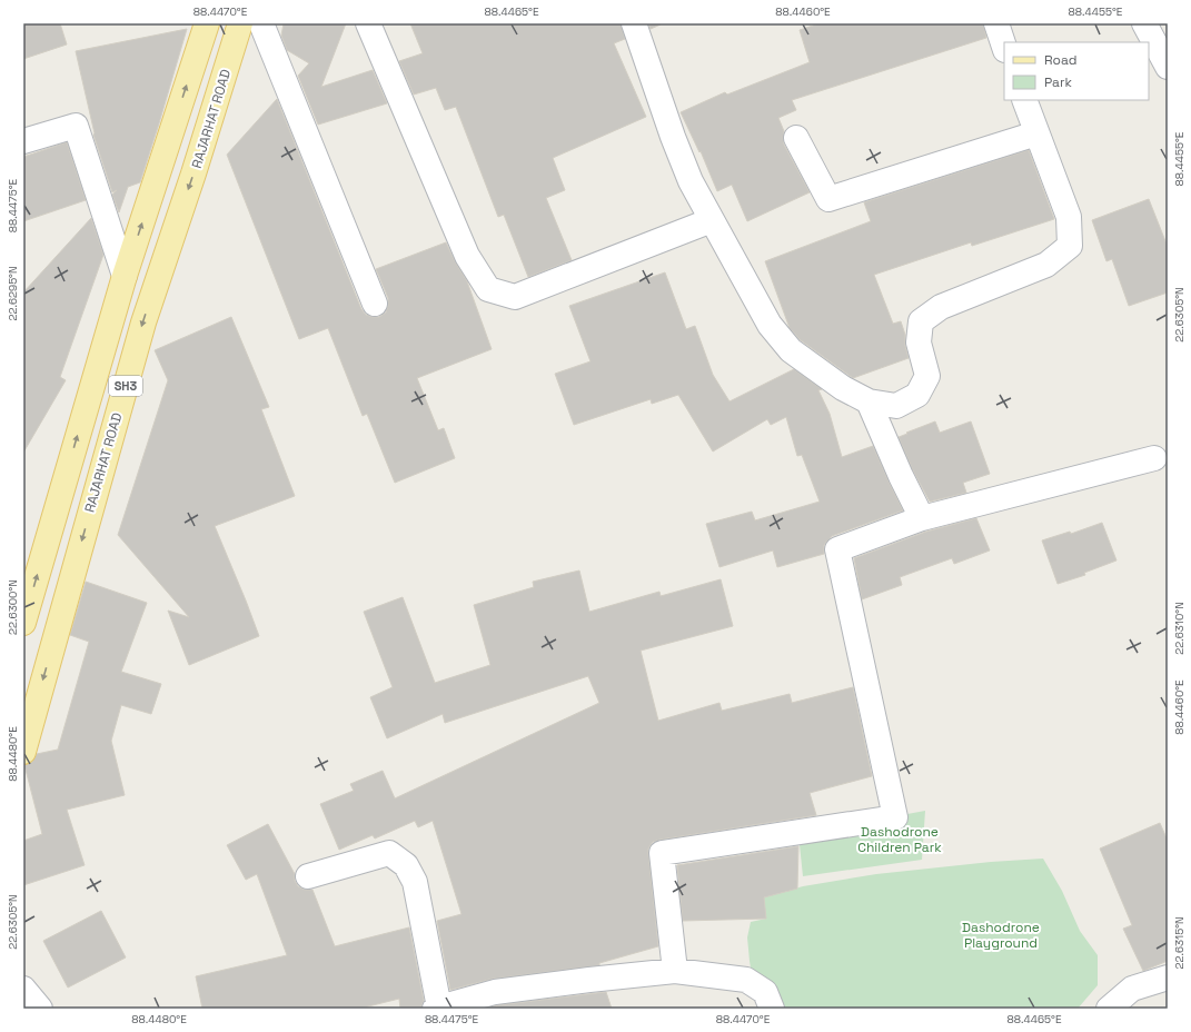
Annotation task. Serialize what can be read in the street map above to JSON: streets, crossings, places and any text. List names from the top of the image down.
{
  "streets": {
    "main road": ["RAJARHAT ROAD", "SH3"]
  },
  "parks": ["Dashodrone Children Park", "Dashodrone Playground"],
  "legend": ["Road", "Park"],
  "coordinates": [
    "88.4470°E",
    "88.4465°E",
    "88.4460°E",
    "88.4455°E",
    "88.4475°E",
    "22.6295°N",
    "22.6305°N",
    "22.6300°N",
    "22.6310°N",
    "88.4480°E",
    "22.6315°N"
  ]
}
